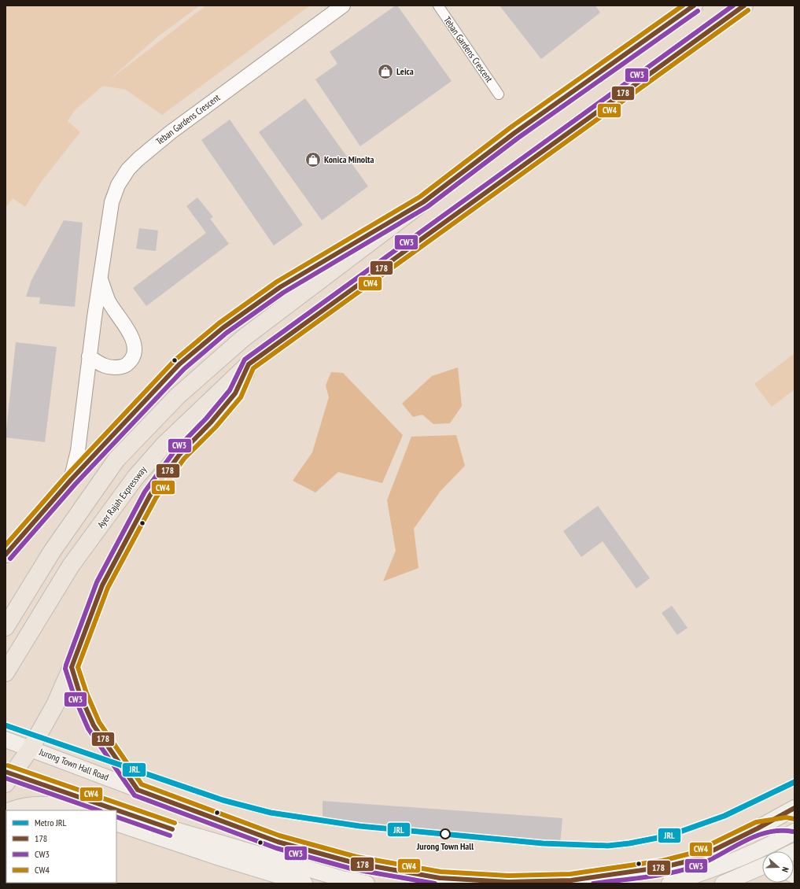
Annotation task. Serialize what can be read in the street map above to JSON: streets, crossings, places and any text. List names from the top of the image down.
{
  "streets": {
    "highway": ["Ayer Rajah Expressway"],
    "main road": ["Jurong Town Hall Road"],
    "street": ["Teban Gardens Crescent"]
  },
  "places": {
    "shop": ["Leica", "Konica Minolta"],
    "other": ["Jurong Town Hall"]
  },
  "lines": [
    "transit line 178",
    "transit line CW3",
    "transit line CW4",
    "metro line JRL"
  ],
  "legend": [
    "Metro JRL",
    "178",
    "CW3",
    "CW4"
  ],
  "north": "right"
}
